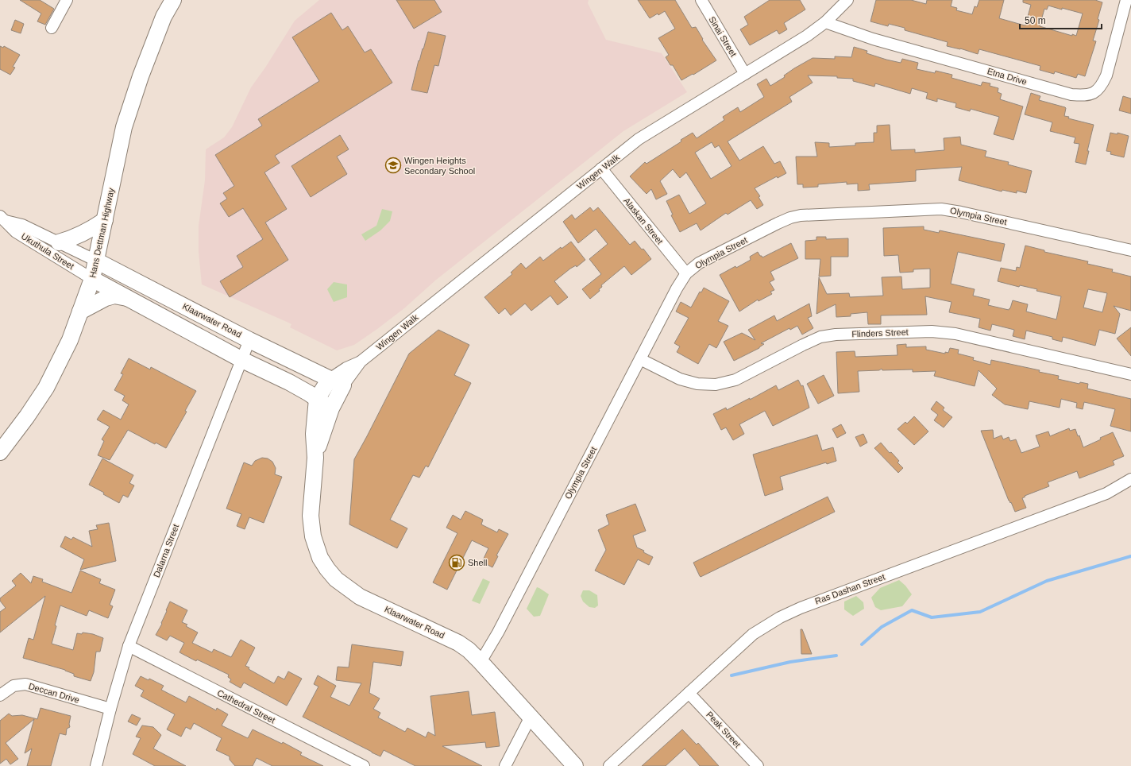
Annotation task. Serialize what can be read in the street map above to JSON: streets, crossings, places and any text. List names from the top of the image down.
{
  "streets": {
    "street": [
      "Sinai Street",
      "Etna Drive",
      "Wingen Walk",
      "Olympia Street",
      "Alaskan Street",
      "Hans Dettman Highway",
      "Ukuthula Street",
      "Klaarwater Road",
      "Flinders Street",
      "Dalarna Street",
      "Ras Dashan Street",
      "Deccan Drive",
      "Cathedral Street",
      "Peak Street"
    ]
  },
  "crossings": [
    ["Sinai Street", "Wingen Walk"],
    ["Etna Drive", "Wingen Walk"],
    ["Wingen Walk", "Alaskan Street"],
    ["Wingen Walk", "Klaarwater Road"],
    ["Olympia Street", "Alaskan Street"],
    ["Olympia Street", "Klaarwater Road"],
    ["Olympia Street", "Flinders Street"],
    ["Hans Dettman Highway", "Ukuthula Street"],
    ["Hans Dettman Highway", "Klaarwater Road"],
    ["Ukuthula Street", "Klaarwater Road"],
    ["Klaarwater Road", "Dalarna Street"],
    ["Dalarna Street", "Deccan Drive"],
    ["Dalarna Street", "Cathedral Street"],
    ["Ras Dashan Street", "Peak Street"]
  ],
  "places": {
    "school or university": ["Wingen Heights Secondary School"],
    "fuel station": ["Shell"]
  },
  "scale_bar": "50 m"
}
